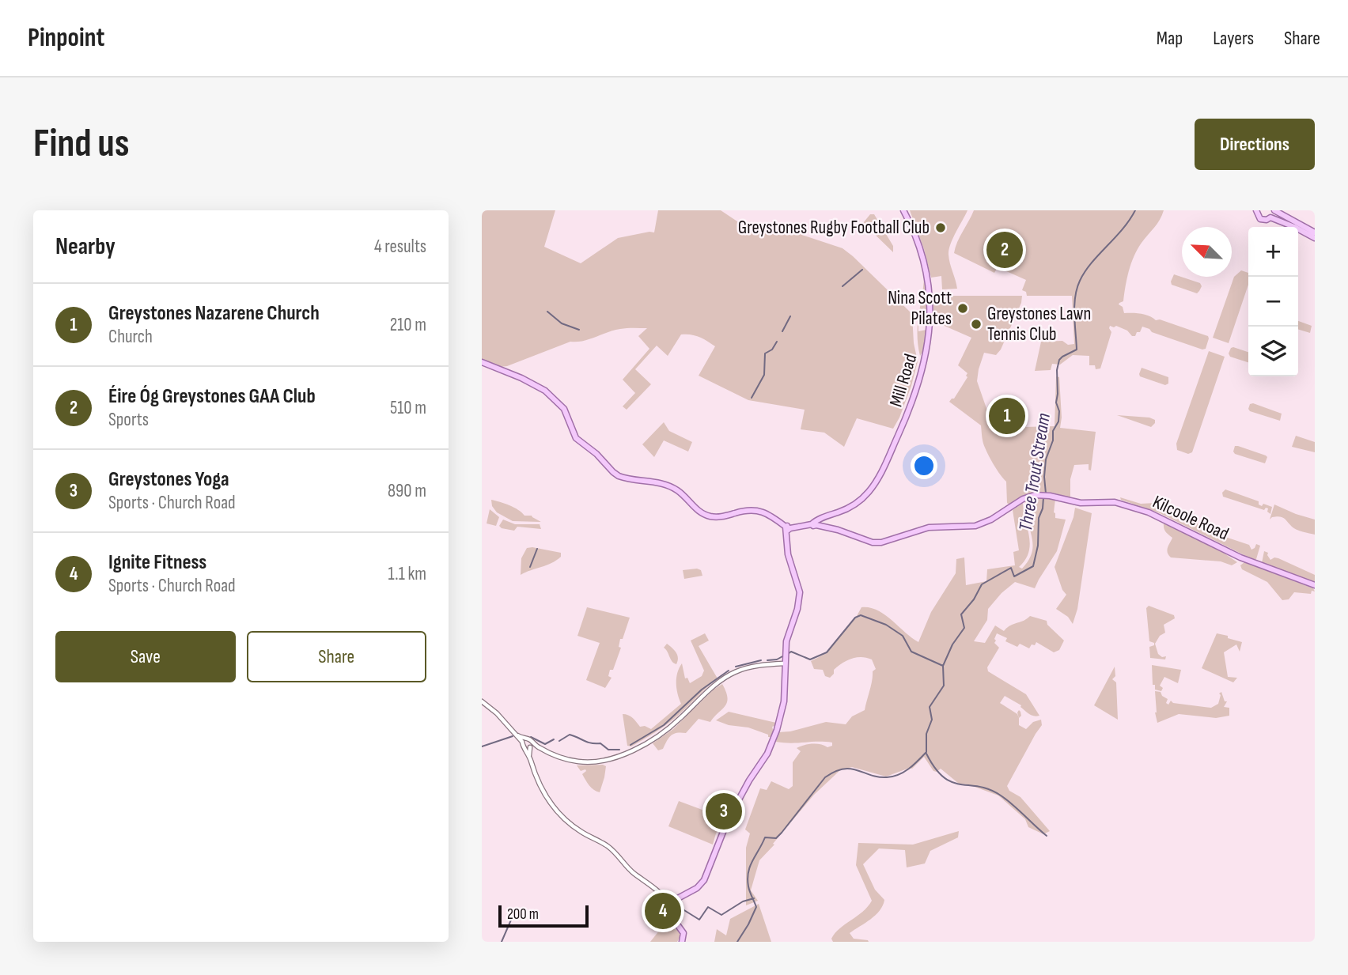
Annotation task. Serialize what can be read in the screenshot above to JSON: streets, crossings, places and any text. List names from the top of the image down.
{
  "streets": {
    "main road": ["Mill Road", "Kilcoole Road"]
  },
  "crossings": [
    ["Mill Road", "Kilcoole Road"]
  ],
  "water": ["Three Trout Stream"],
  "places": ["Greystones Rugby Football Club", "Nina Scott Pilates", "Greystones Lawn Tennis Club"],
  "scale_bar": "200 m",
  "north": "top left",
  "page": {
    "header": "Pinpoint",
    "nav": ["Map", "Layers", "Share"],
    "buttons": [
      "Directions",
      ["Save", "Share"]
    ],
    "title": "Find us",
    "heading": ["Nearby", "4 results"],
    "map_buttons": ["+", "−"],
    "pins": [
      "2",
      "1",
      "3",
      "4"
    ],
    "list": [
      {
        "mark": "1",
        "name": "Greystones Nazarene Church",
        "note": "Church",
        "value": "210 m"
      },
      {
        "mark": "2",
        "name": "Éire Óg Greystones GAA Club",
        "note": "Sports",
        "value": "510 m"
      },
      {
        "mark": "3",
        "name": "Greystones Yoga",
        "note": "Sports · Church Road",
        "value": "890 m"
      },
      {
        "mark": "4",
        "name": "Ignite Fitness",
        "note": "Sports · Church Road",
        "value": "1.1 km"
      }
    ],
    "scale": "200 m"
  }
}
